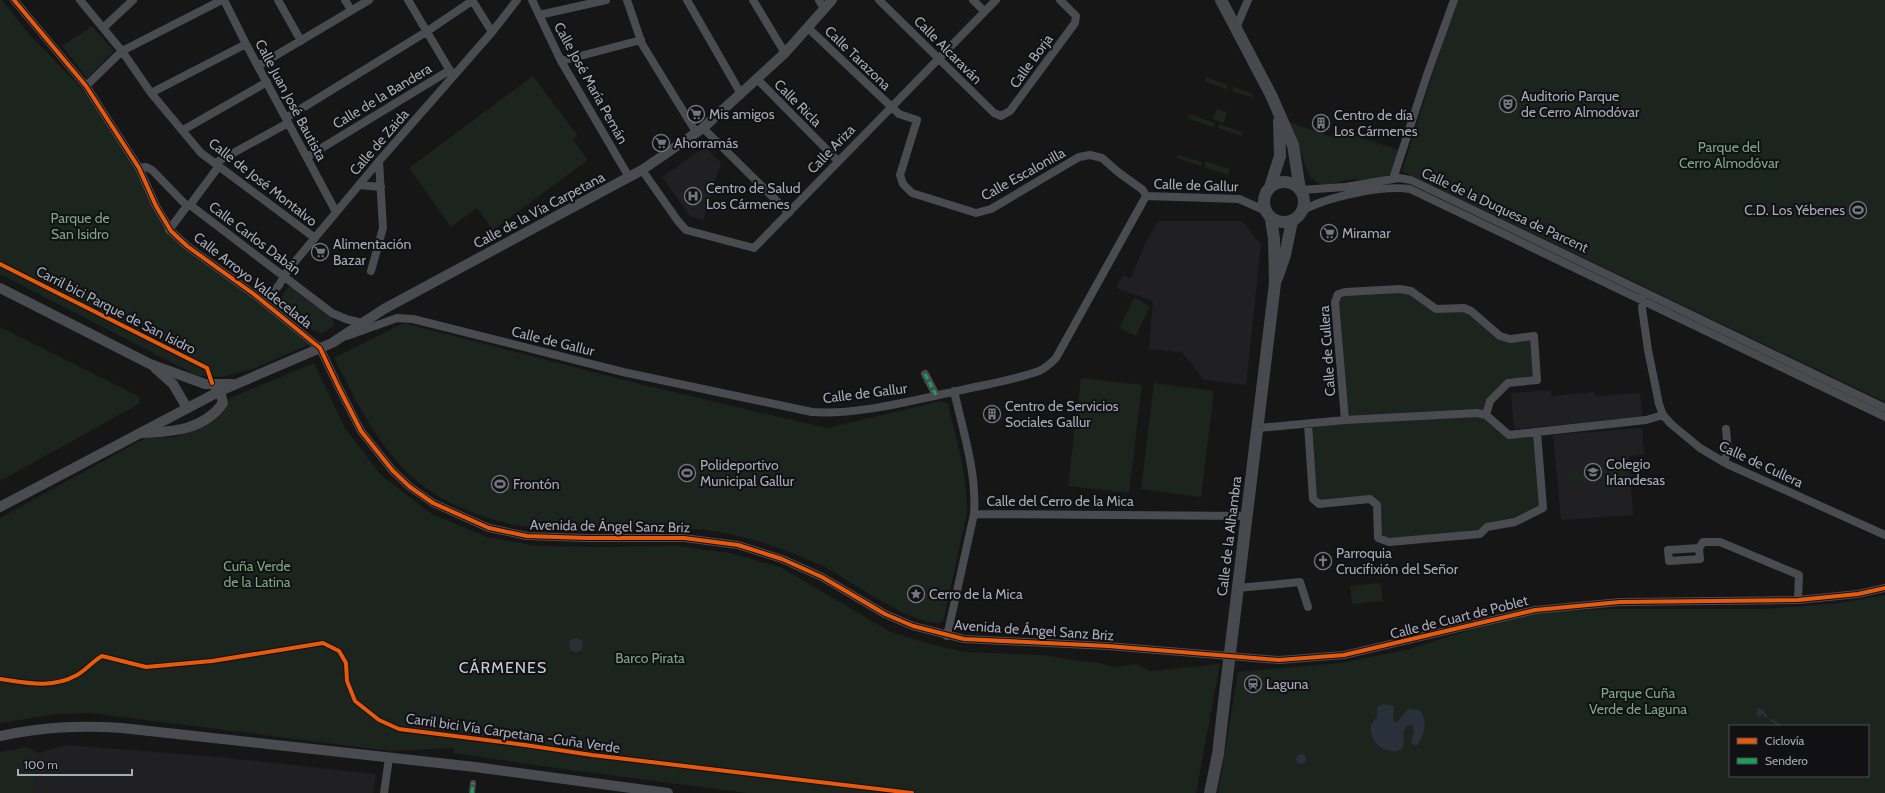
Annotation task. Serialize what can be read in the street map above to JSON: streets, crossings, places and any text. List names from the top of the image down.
{
  "streets": {
    "main road": ["Calle de la Alhambra"],
    "street": [
      "Calle Alcaraván",
      "Calle Tarazona",
      "Calle Borja",
      "Calle José María Pemán",
      "Calle de la Bandera",
      "Calle Juan José Bautista",
      "Calle Ricla",
      "Calle de Zaida",
      "Calle Ariza",
      "Calle Escalonilla",
      "Calle de José Montalvo",
      "Calle de Gallur",
      "Calle de la Vía Carpetana",
      "Calle de la Duquesa de Parcent",
      "Calle Carlos Dabán",
      "Calle Arroyo Valdecelada",
      "Calle de Cullera",
      "Calle del Cerro de la Mica",
      "Avenida de Ángel Sanz Briz",
      "Calle de Cuart de Poblet"
    ],
    "cycle path": ["Carril bici Parque de San Isidro", "Carril bici Vía Carpetana -Cuña Verde"]
  },
  "crossings": [
    ["Calle Alcaraván", "Calle Borja"],
    ["Calle Alcaraván", "Calle Ariza"],
    ["Calle Tarazona", "Calle Ariza"],
    ["Calle Tarazona", "Calle Escalonilla"],
    ["Calle Tarazona", "Calle de la Vía Carpetana"],
    ["Calle José María Pemán", "Calle de la Vía Carpetana"],
    ["Calle de la Bandera", "Calle Juan José Bautista"],
    ["Calle de la Bandera", "Calle de Zaida"],
    ["Calle Juan José Bautista", "Calle de Zaida"],
    ["Calle Ricla", "Calle Ariza"],
    ["Calle Ricla", "Calle de la Vía Carpetana"],
    ["Calle de Zaida", "Calle de José Montalvo"],
    ["Calle de Zaida", "Calle Carlos Dabán"],
    ["Calle de Zaida", "Calle Arroyo Valdecelada"],
    ["Calle Ariza", "Calle Escalonilla"],
    ["Calle Ariza", "Calle de la Vía Carpetana"],
    ["Calle Escalonilla", "Calle de Gallur"],
    ["Calle de Gallur", "Calle de la Vía Carpetana"],
    ["Calle de Gallur", "Calle de la Duquesa de Parcent"],
    ["Calle de Gallur", "Calle del Cerro de la Mica"],
    ["Calle de Gallur", "Calle de la Alhambra"],
    ["Calle de la Vía Carpetana", "Calle Carlos Dabán"],
    ["Calle de la Vía Carpetana", "Calle Arroyo Valdecelada"],
    ["Calle de la Vía Carpetana", "Avenida de Ángel Sanz Briz"],
    ["Calle de la Duquesa de Parcent", "Calle de la Alhambra"],
    ["Calle Arroyo Valdecelada", "Avenida de Ángel Sanz Briz"],
    ["Calle del Cerro de la Mica", "Calle de la Alhambra"],
    ["Avenida de Ángel Sanz Briz", "Calle de la Alhambra"],
    ["Avenida de Ángel Sanz Briz", "Calle de Cuart de Poblet"],
    ["Calle de la Alhambra", "Calle de Cuart de Poblet"]
  ],
  "districts": ["CÁRMENES"],
  "parks": [
    "Parque del Cerro Almodóvar",
    "Parque de San Isidro",
    "Cuña Verde de la Latina",
    "Barco Pirata",
    "Parque Cuña Verde de Laguna"
  ],
  "places": {
    "theatre": ["Auditorio Parque de Cerro Almodóvar"],
    "supermarket": [
      "Mis amigos",
      "Ahorramás",
      "Miramar",
      "Alimentación Bazar"
    ],
    "building": ["Centro de día Los Cármenes", "Centro de Servicios Sociales Gallur"],
    "hospital": ["Centro de Salud Los Cármenes"],
    "sports": ["C.D. Los Yébenes", "Polideportivo Municipal Gallur", "Frontón"],
    "school or university": ["Colegio Irlandesas"],
    "church": ["Parroquia Crucifixión del Señor"],
    "place": ["Cerro de la Mica"],
    "station": ["Laguna"]
  },
  "legend": ["Ciclovía", "Sendero"],
  "scale_bar": "100 m"
}
